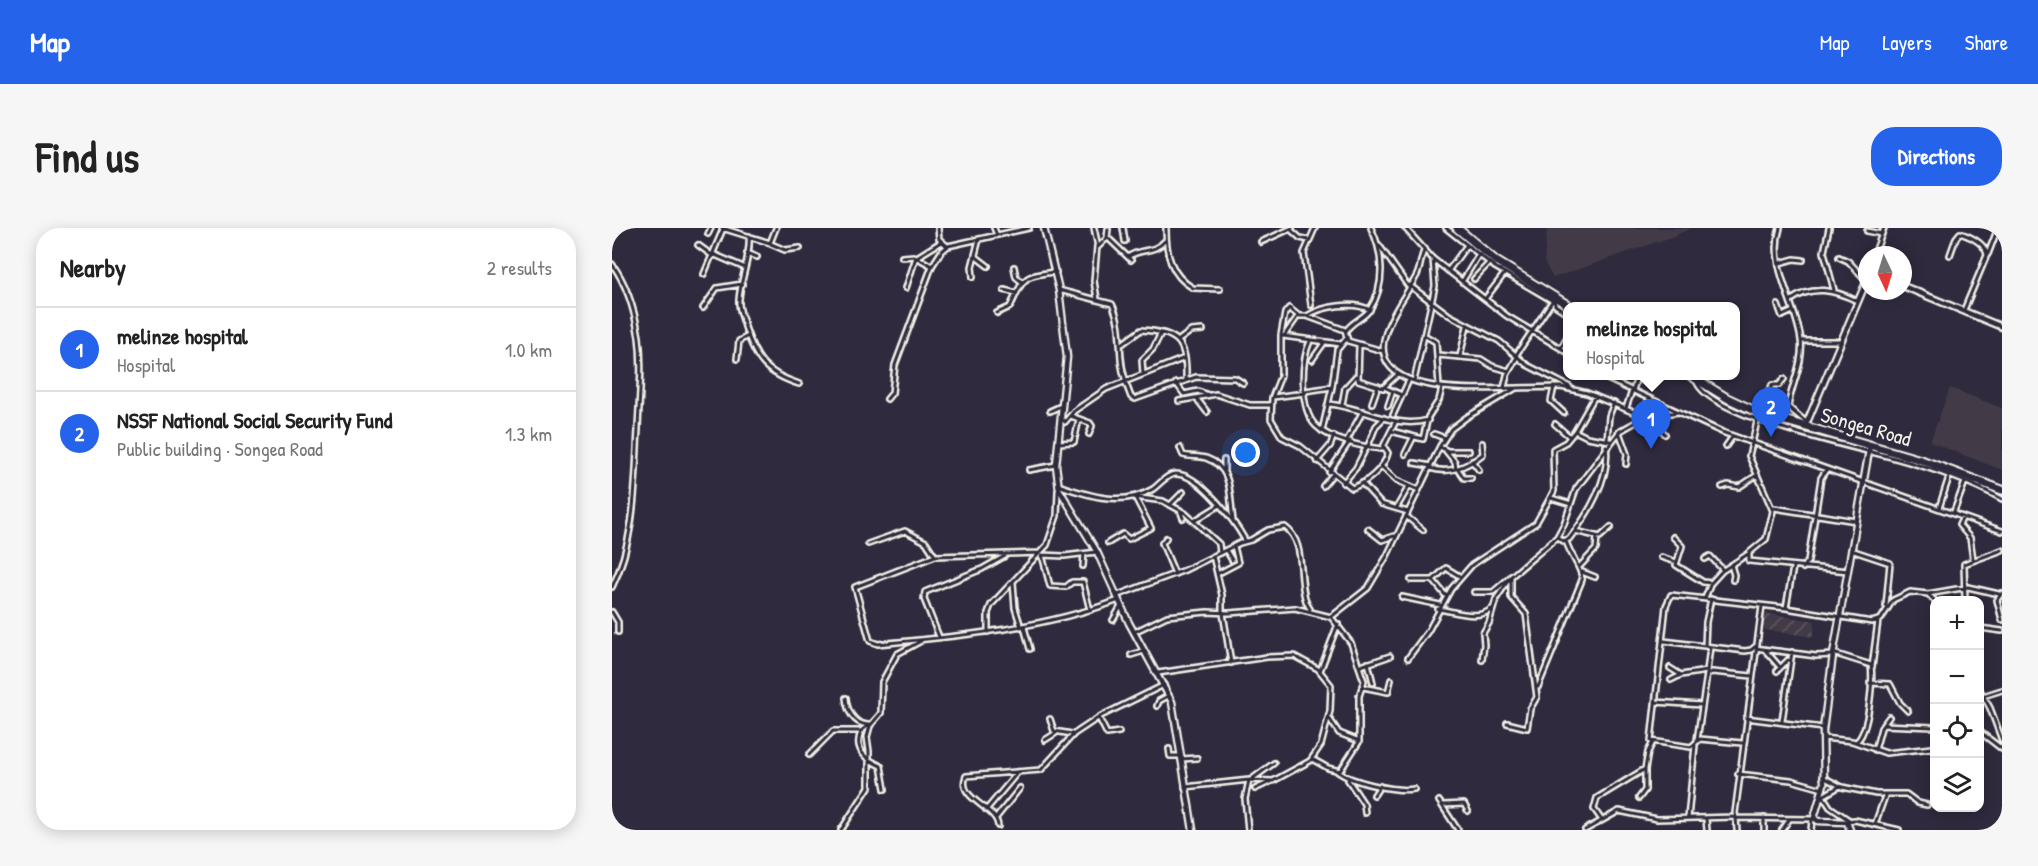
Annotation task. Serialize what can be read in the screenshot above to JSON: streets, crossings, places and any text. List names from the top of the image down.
{
  "streets": {
    "highway": ["Songea Road"]
  },
  "north": "bottom",
  "page": {
    "header": "Map",
    "nav": ["Map", "Layers", "Share"],
    "buttons": "Directions",
    "title": "Find us",
    "heading": ["Nearby", "2 results"],
    "popup": ["melinze hospital", "Hospital"],
    "list": [
      {
        "mark": "1",
        "name": "melinze hospital",
        "note": "Hospital",
        "value": "1.0 km"
      },
      {
        "mark": "2",
        "name": "NSSF National Social Security Fund",
        "note": "Public building · Songea Road",
        "value": "1.3 km"
      }
    ],
    "pins": ["2", "1"],
    "map_buttons": ["+", "−"]
  }
}
